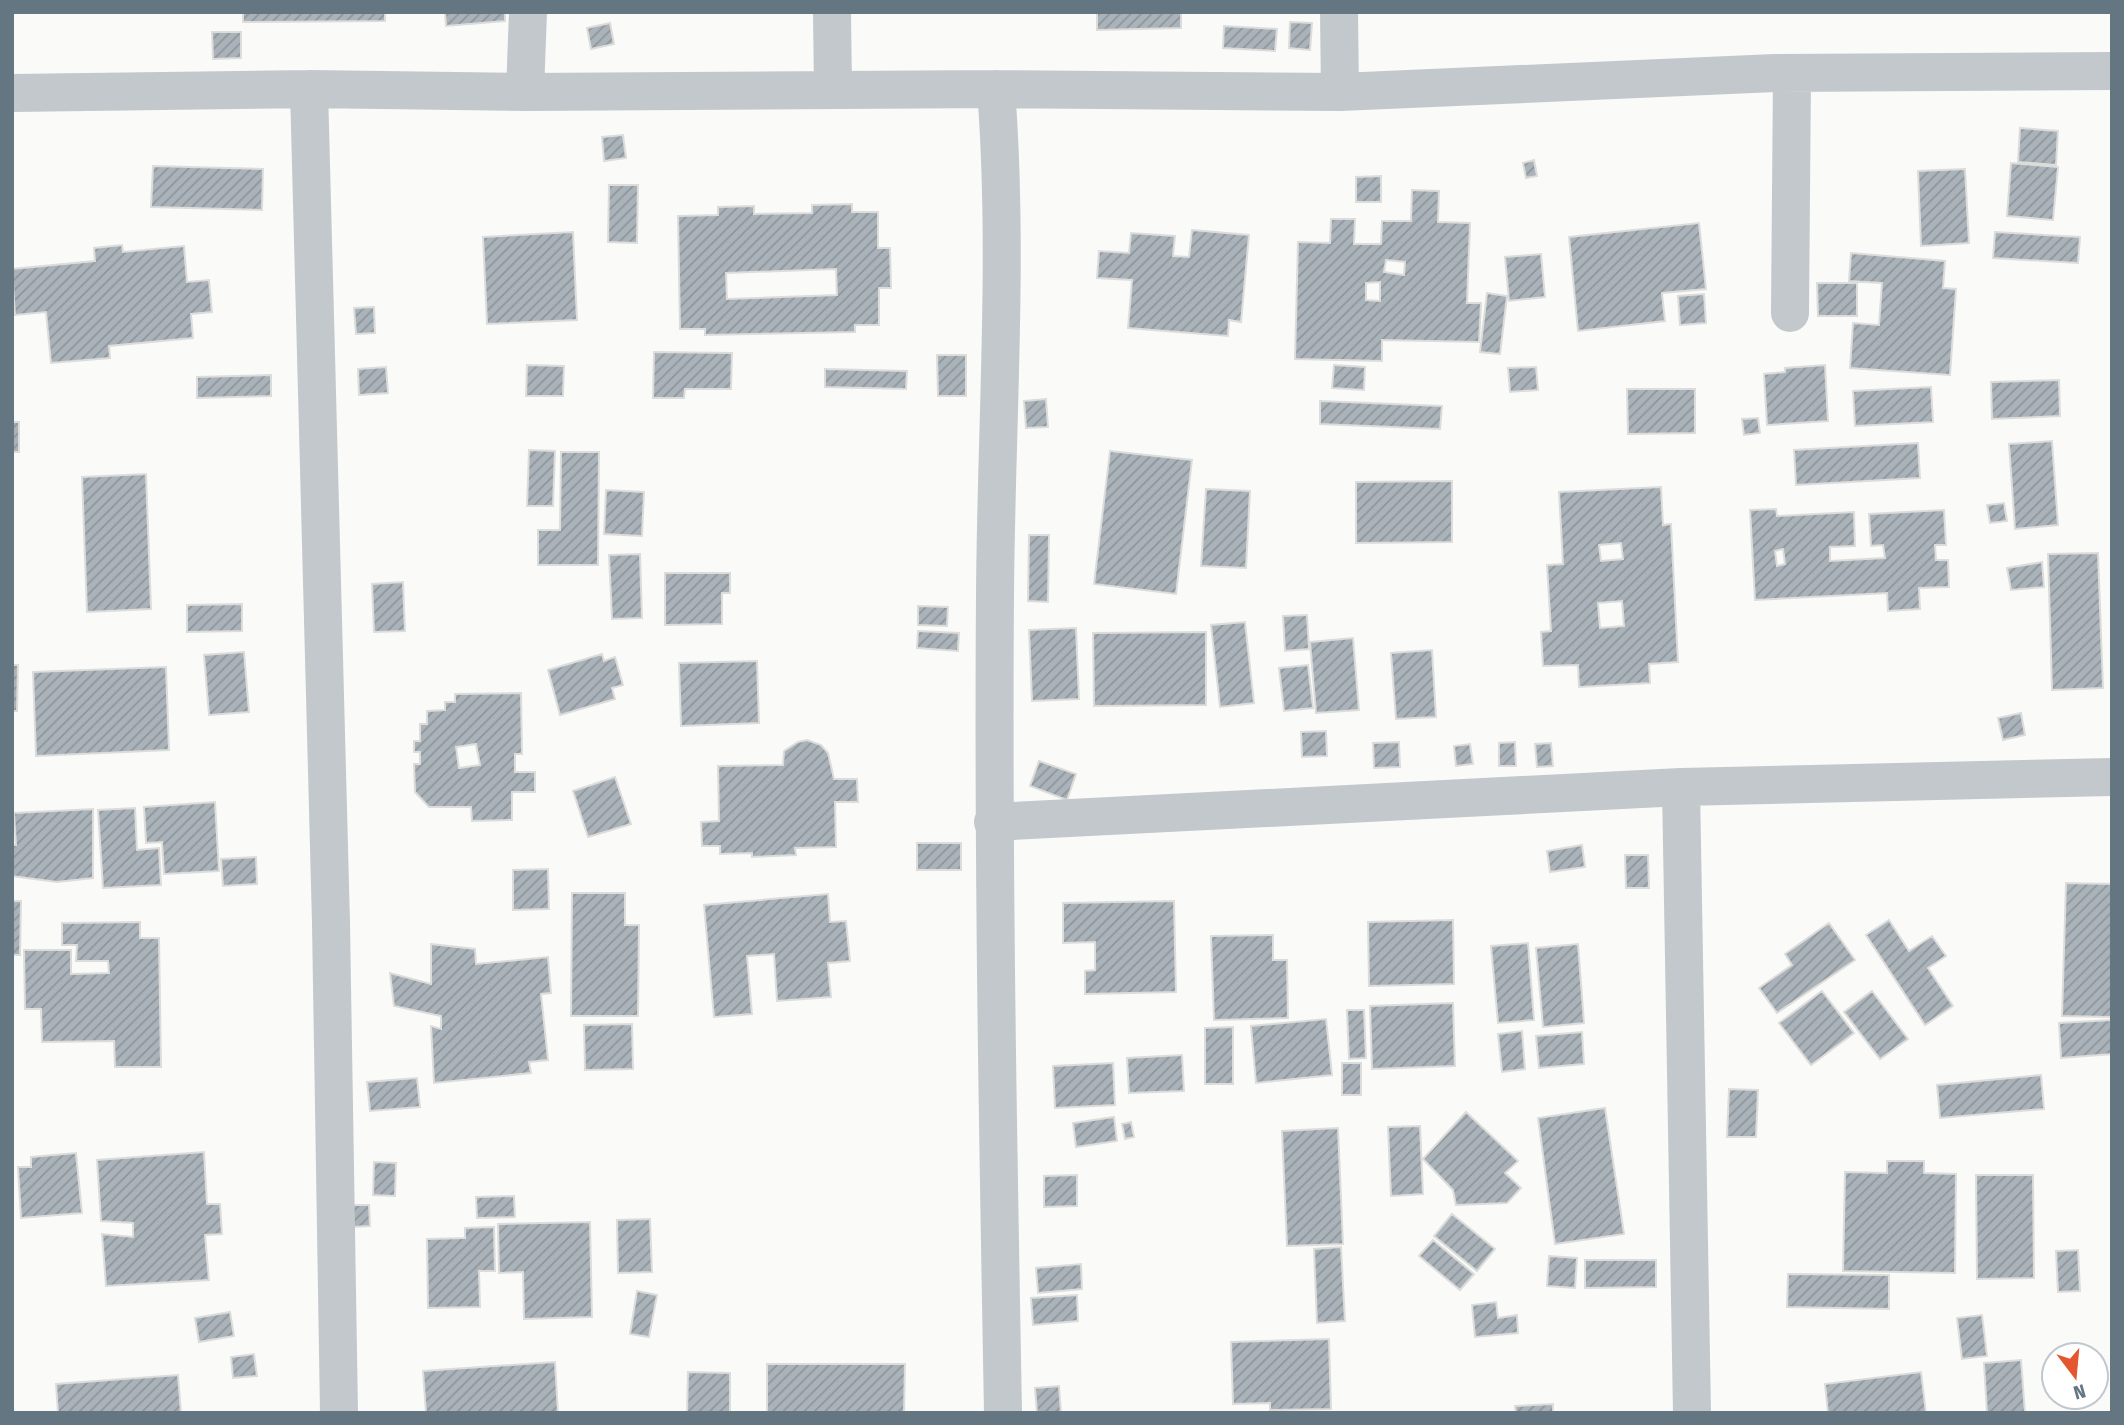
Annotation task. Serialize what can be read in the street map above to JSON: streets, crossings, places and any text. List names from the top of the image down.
{
  "north": "bottom"
}
